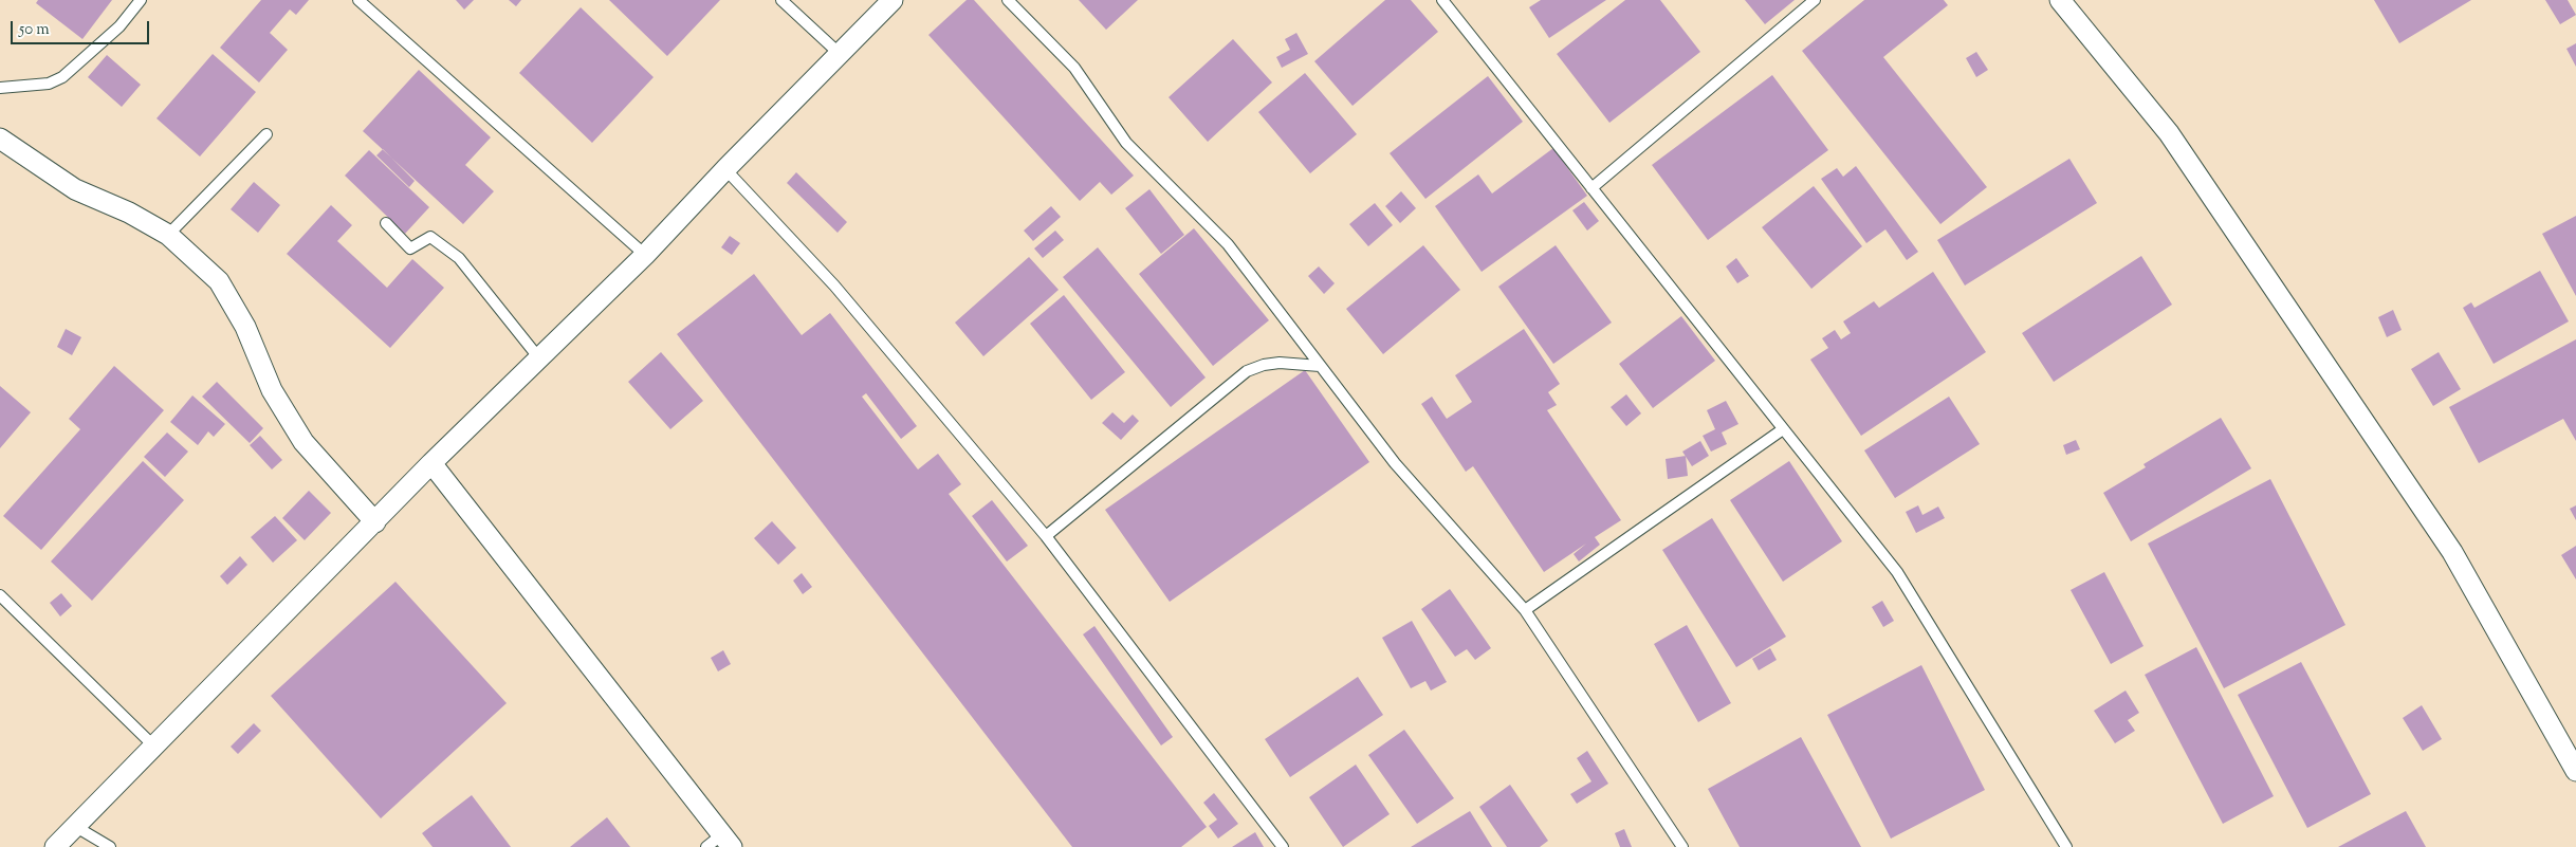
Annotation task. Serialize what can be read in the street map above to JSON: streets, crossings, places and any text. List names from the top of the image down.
{
  "scale_bar": "50 m"
}
